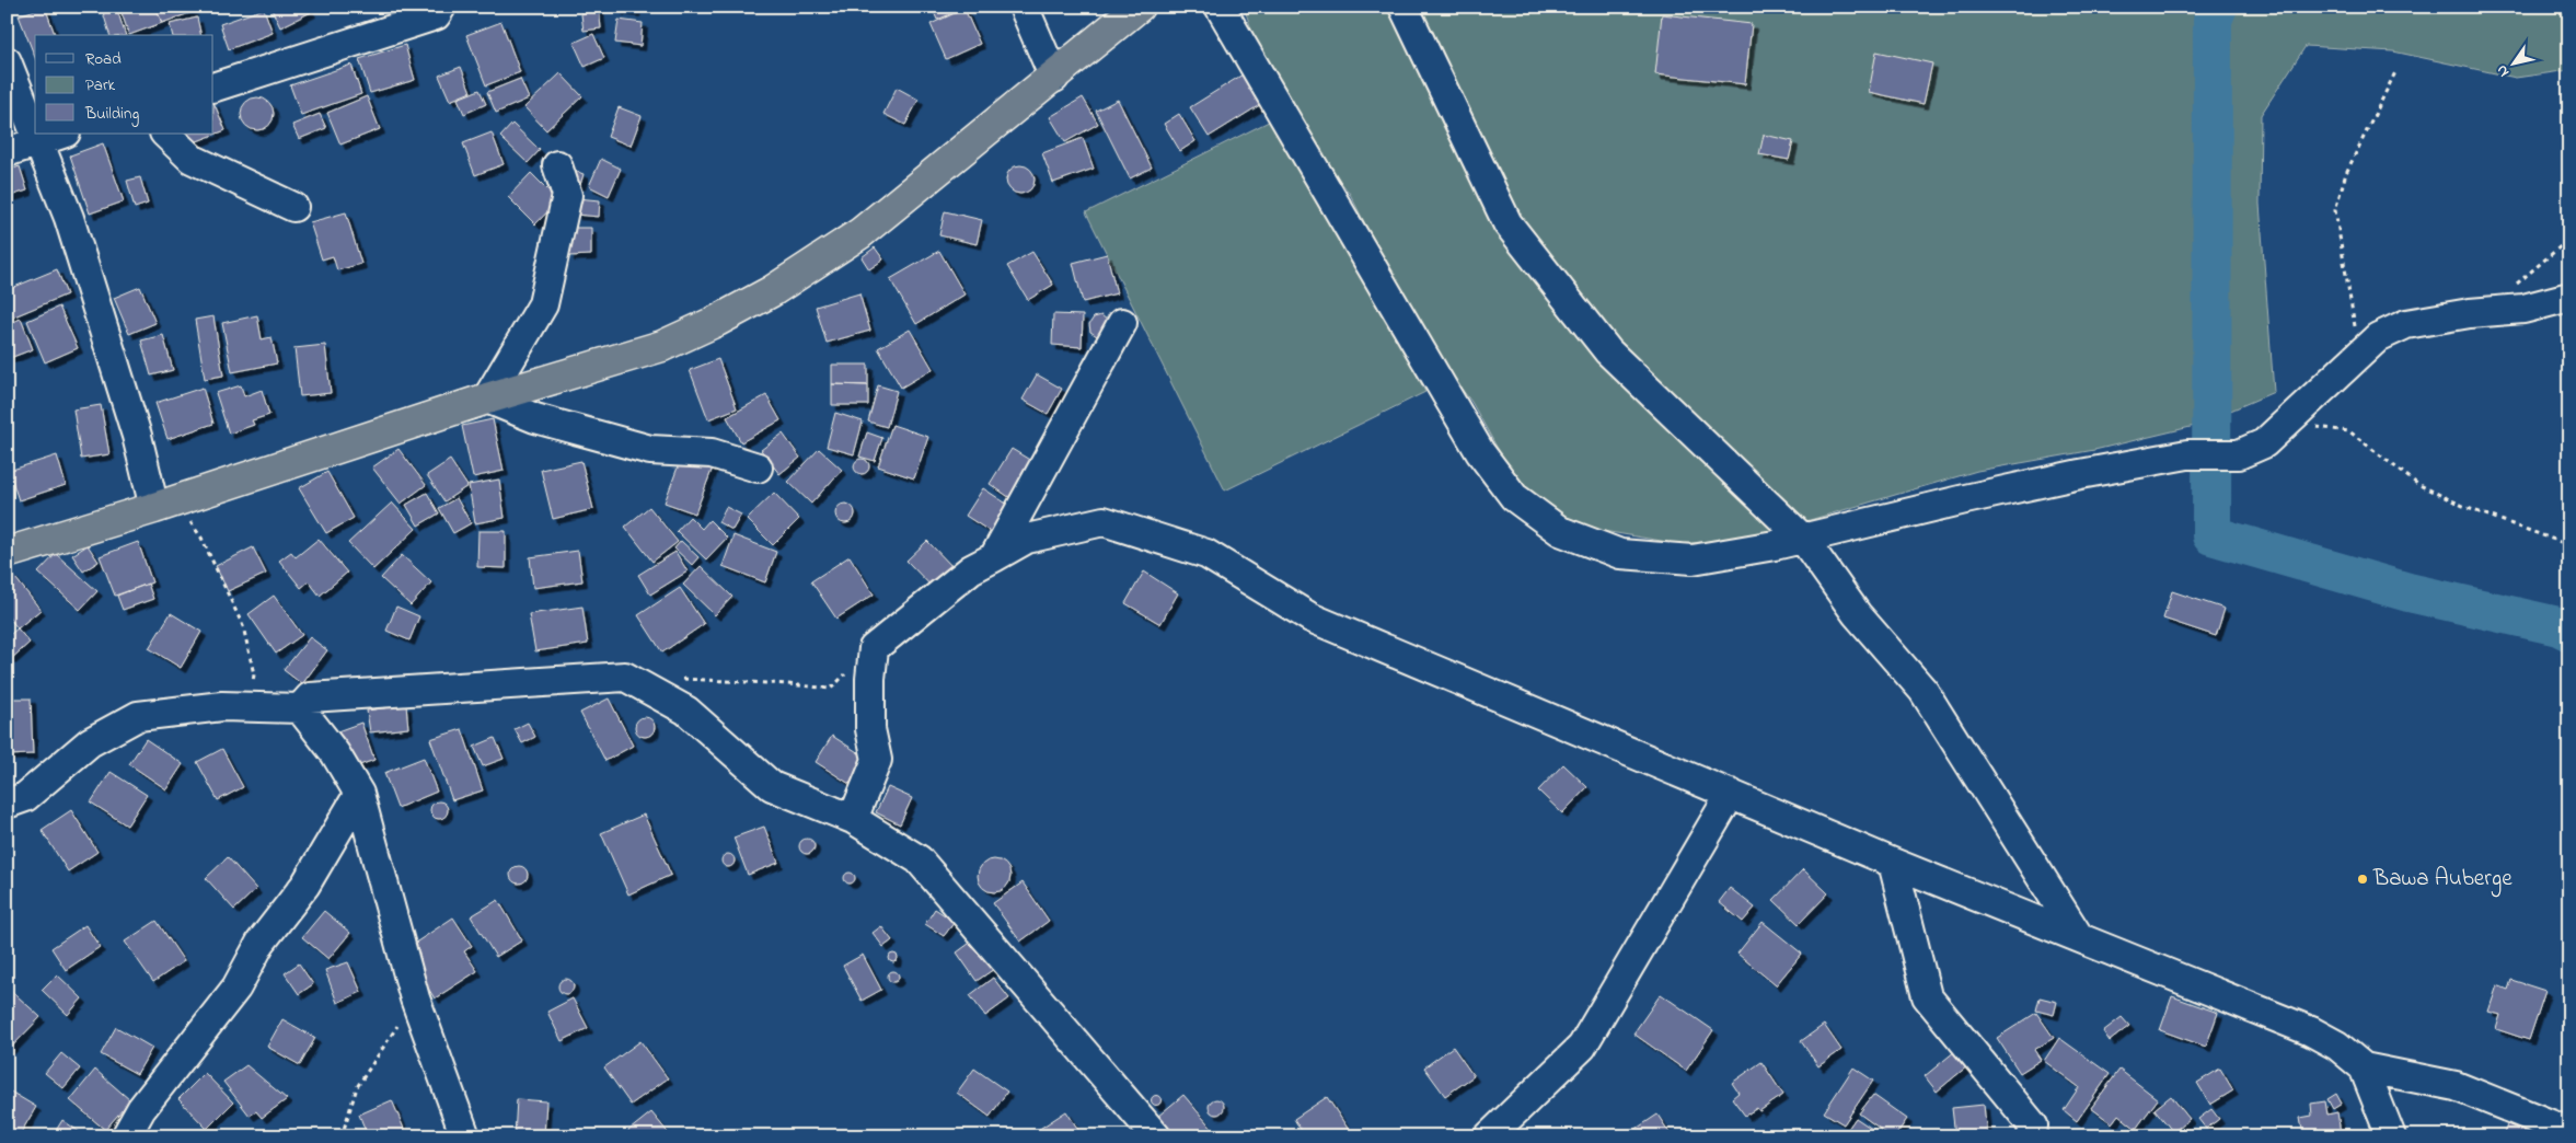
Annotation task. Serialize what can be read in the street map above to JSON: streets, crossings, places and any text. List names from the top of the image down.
{
  "places": ["Bawa Auberge"],
  "legend": ["Road", "Park", "Building"],
  "north": "bottom left"
}
